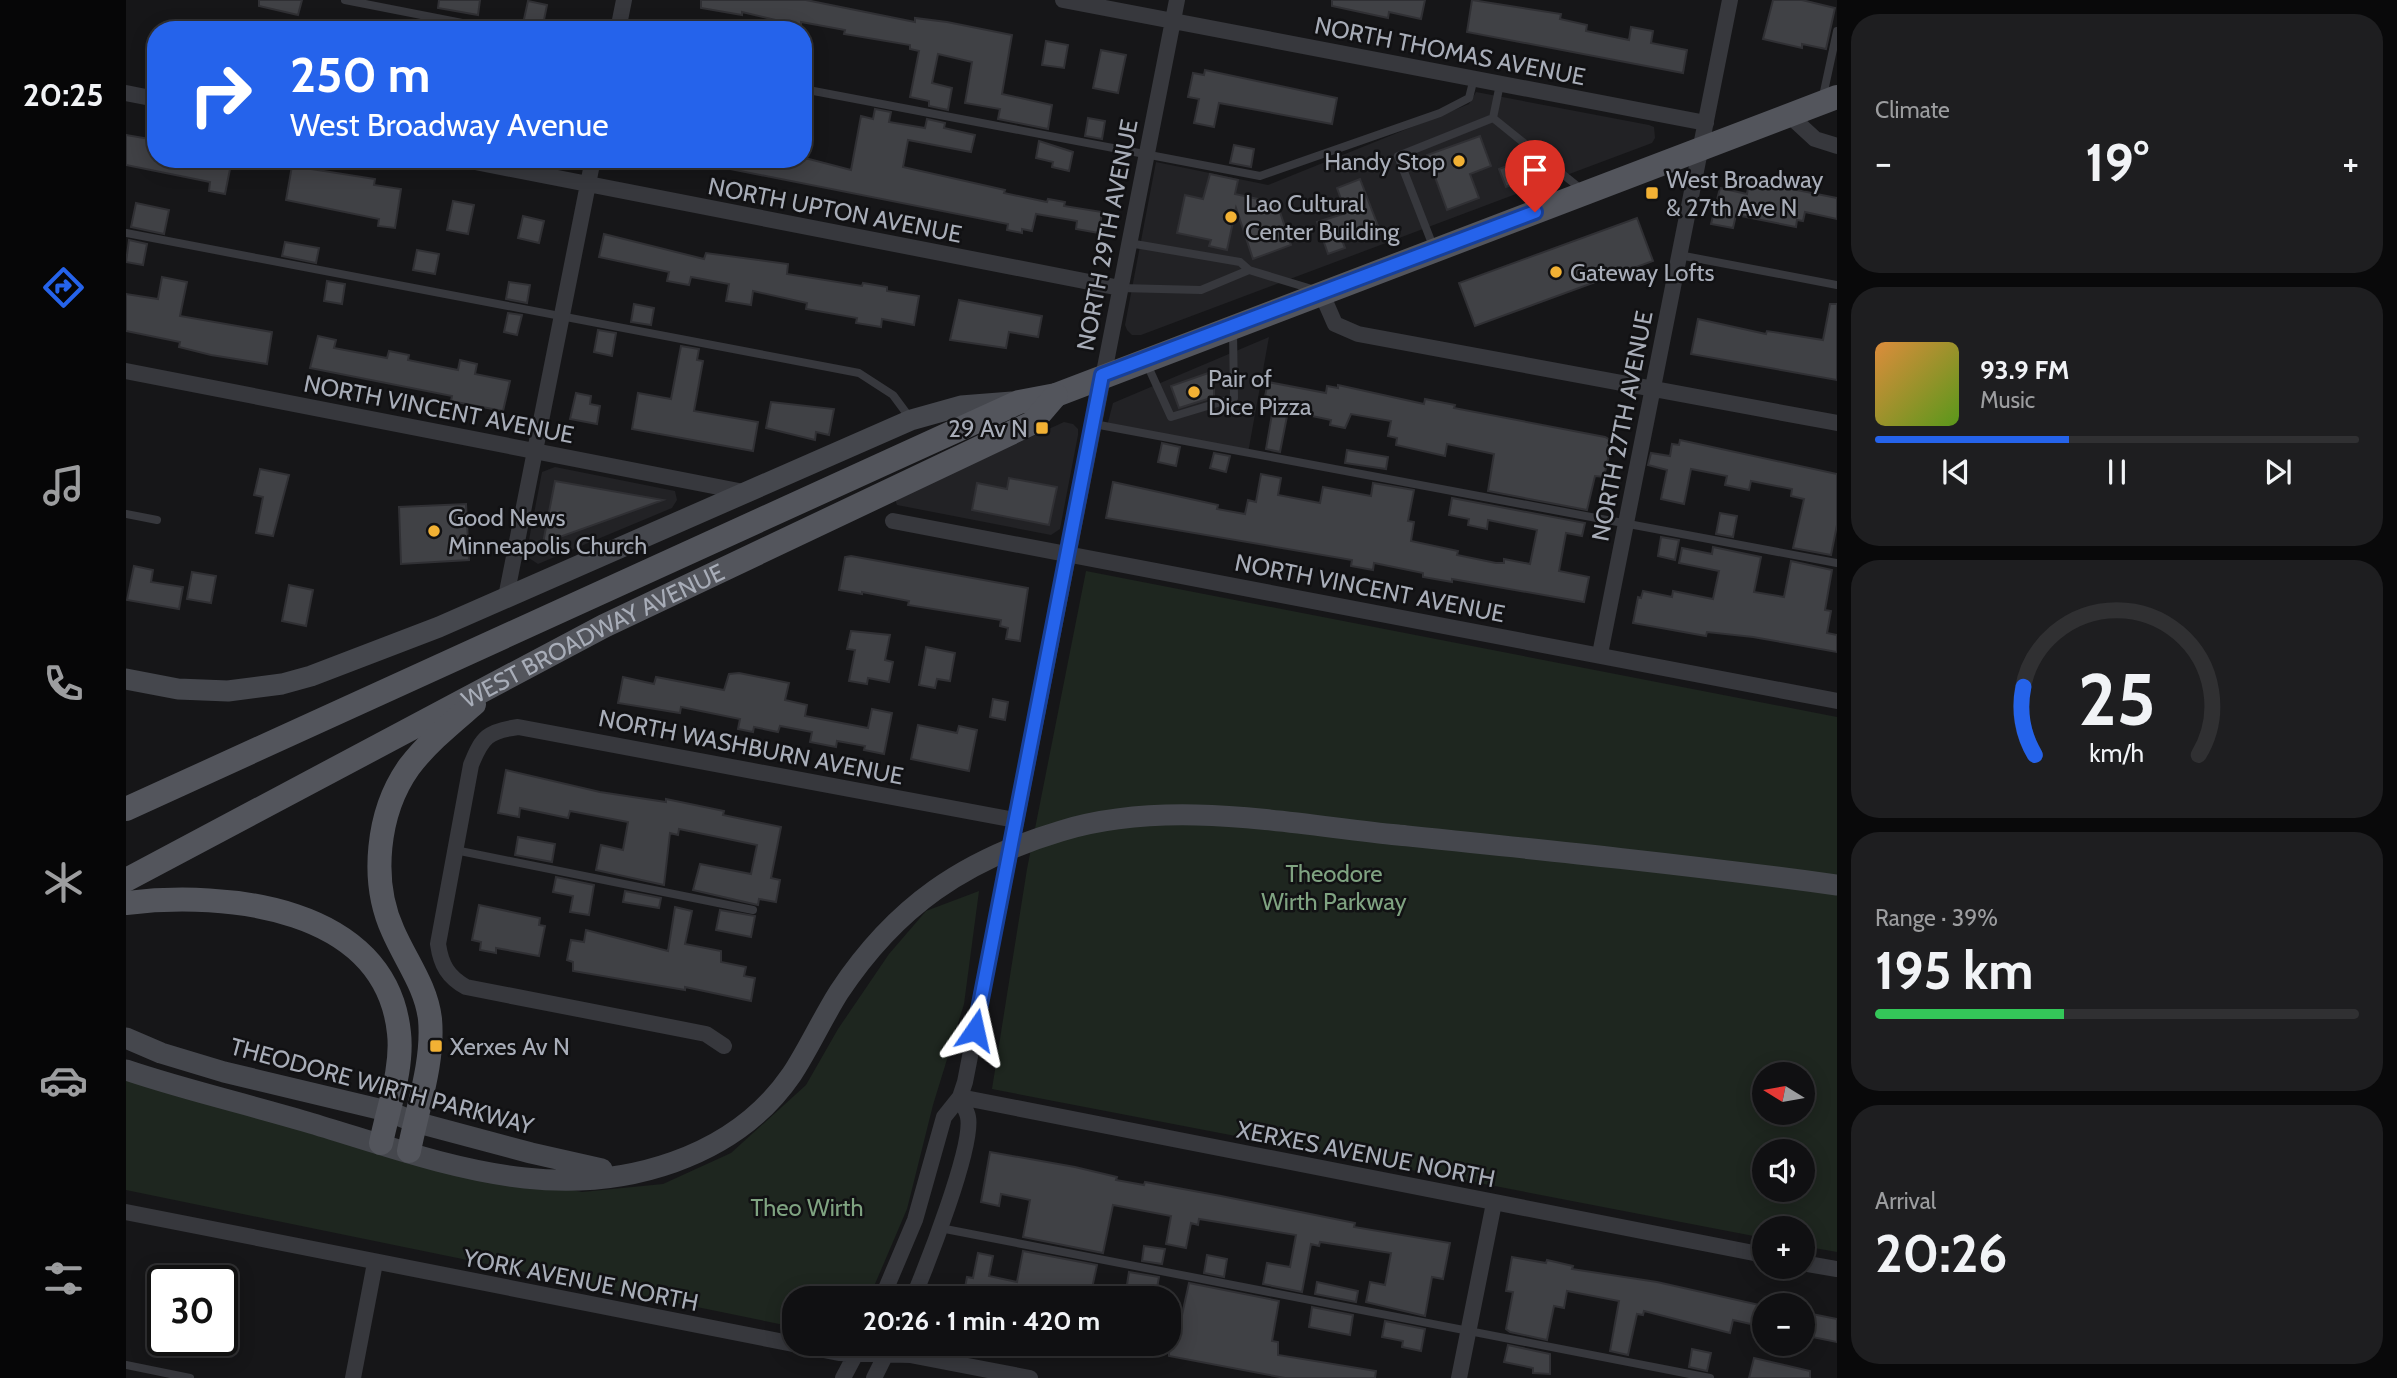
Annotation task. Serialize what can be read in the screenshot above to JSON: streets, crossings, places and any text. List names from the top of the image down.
{
  "streets": {
    "main road": ["WEST BROADWAY AVENUE"],
    "street": [
      "NORTH THOMAS AVENUE",
      "NORTH UPTON AVENUE",
      "NORTH 29TH AVENUE",
      "NORTH VINCENT AVENUE",
      "NORTH 27TH AVENUE",
      "NORTH WASHBURN AVENUE",
      "THEODORE WIRTH PARKWAY",
      "XERXES AVENUE NORTH",
      "YORK AVENUE NORTH"
    ]
  },
  "crossings": [
    ["NORTH THOMAS AVENUE", "NORTH 29TH AVENUE"],
    ["NORTH THOMAS AVENUE", "NORTH 27TH AVENUE"],
    ["NORTH UPTON AVENUE", "NORTH 29TH AVENUE"],
    ["NORTH 29TH AVENUE", "NORTH VINCENT AVENUE"],
    ["NORTH 29TH AVENUE", "WEST BROADWAY AVENUE"],
    ["NORTH 29TH AVENUE", "NORTH WASHBURN AVENUE"],
    ["NORTH 29TH AVENUE", "THEODORE WIRTH PARKWAY"],
    ["NORTH 29TH AVENUE", "XERXES AVENUE NORTH"],
    ["NORTH VINCENT AVENUE", "NORTH 27TH AVENUE"],
    ["NORTH VINCENT AVENUE", "WEST BROADWAY AVENUE"],
    ["NORTH 27TH AVENUE", "WEST BROADWAY AVENUE"]
  ],
  "parks": ["Theodore Wirth Parkway", "Theo Wirth"],
  "places": {
    "other": [
      "Handy Stop",
      "Lao Cultural Center Building",
      "Gateway Lofts",
      "Pair of Dice Pizza",
      "Good News Minneapolis Church"
    ],
    "transit": ["West Broadway & 27th Ave N", "29 Av N", "Xerxes Av N"]
  },
  "north": "left",
  "page": {
    "tabs": "20:25",
    "tile": [
      "Climate",
      ["Range · 39%", "195 km"],
      ["Arrival", "20:26"]
    ],
    "turn": ["250 m", "West Broadway Avenue"],
    "heat": ["−", "19°", "+"],
    "song": ["93.9 FM", "Music"],
    "map_buttons": ["+", "−"],
    "limit": "30",
    "trip": "20:26 · 1 min · 420 m",
    "gauge": ["25", "km/h"]
  }
}
